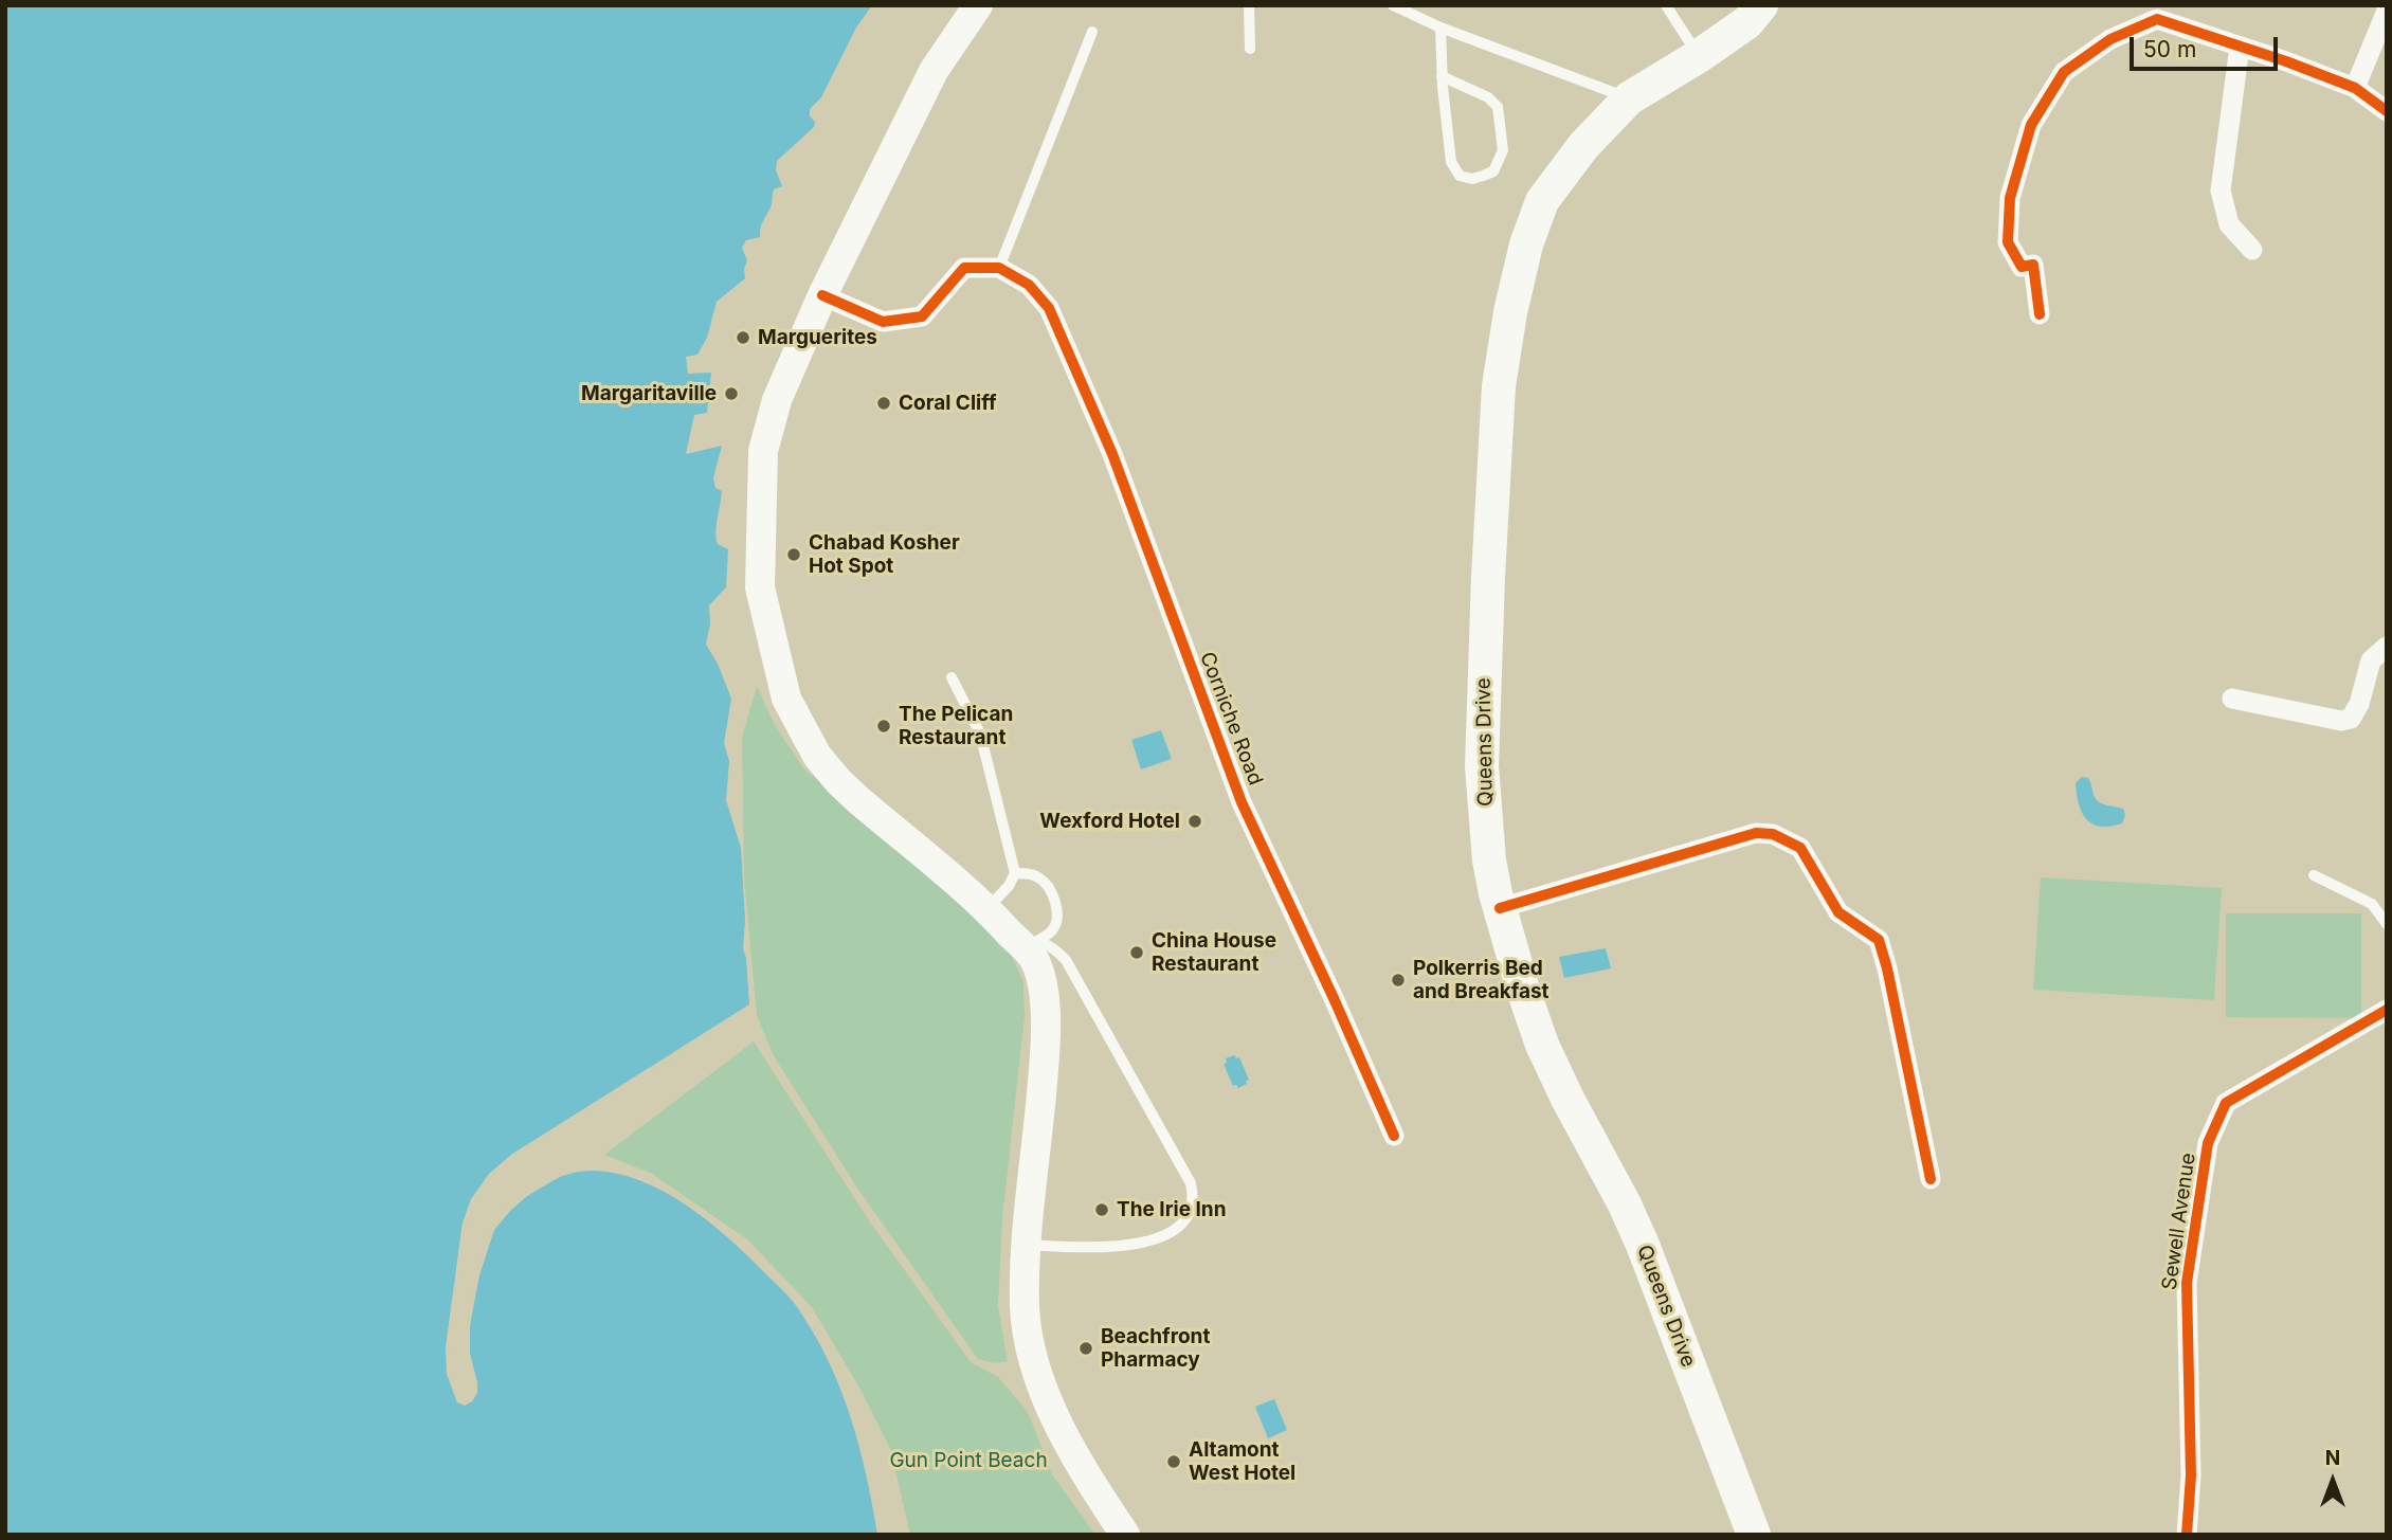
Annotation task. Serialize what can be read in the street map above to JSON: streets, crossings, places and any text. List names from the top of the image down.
{
  "streets": {
    "main road": ["Queens Drive"],
    "street": ["Corniche Road", "Sewell Avenue"]
  },
  "parks": ["Gun Point Beach"],
  "places": [
    "Marguerites",
    "Margaritaville",
    "Coral Cliff",
    "Chabad Kosher Hot Spot",
    "The Pelican Restaurant",
    "Wexford Hotel",
    "China House Restaurant",
    "Polkerris Bed and Breakfast",
    "The Irie Inn",
    "Beachfront Pharmacy",
    "Altamont West Hotel"
  ],
  "scale_bar": "50 m",
  "north": "top"
}
